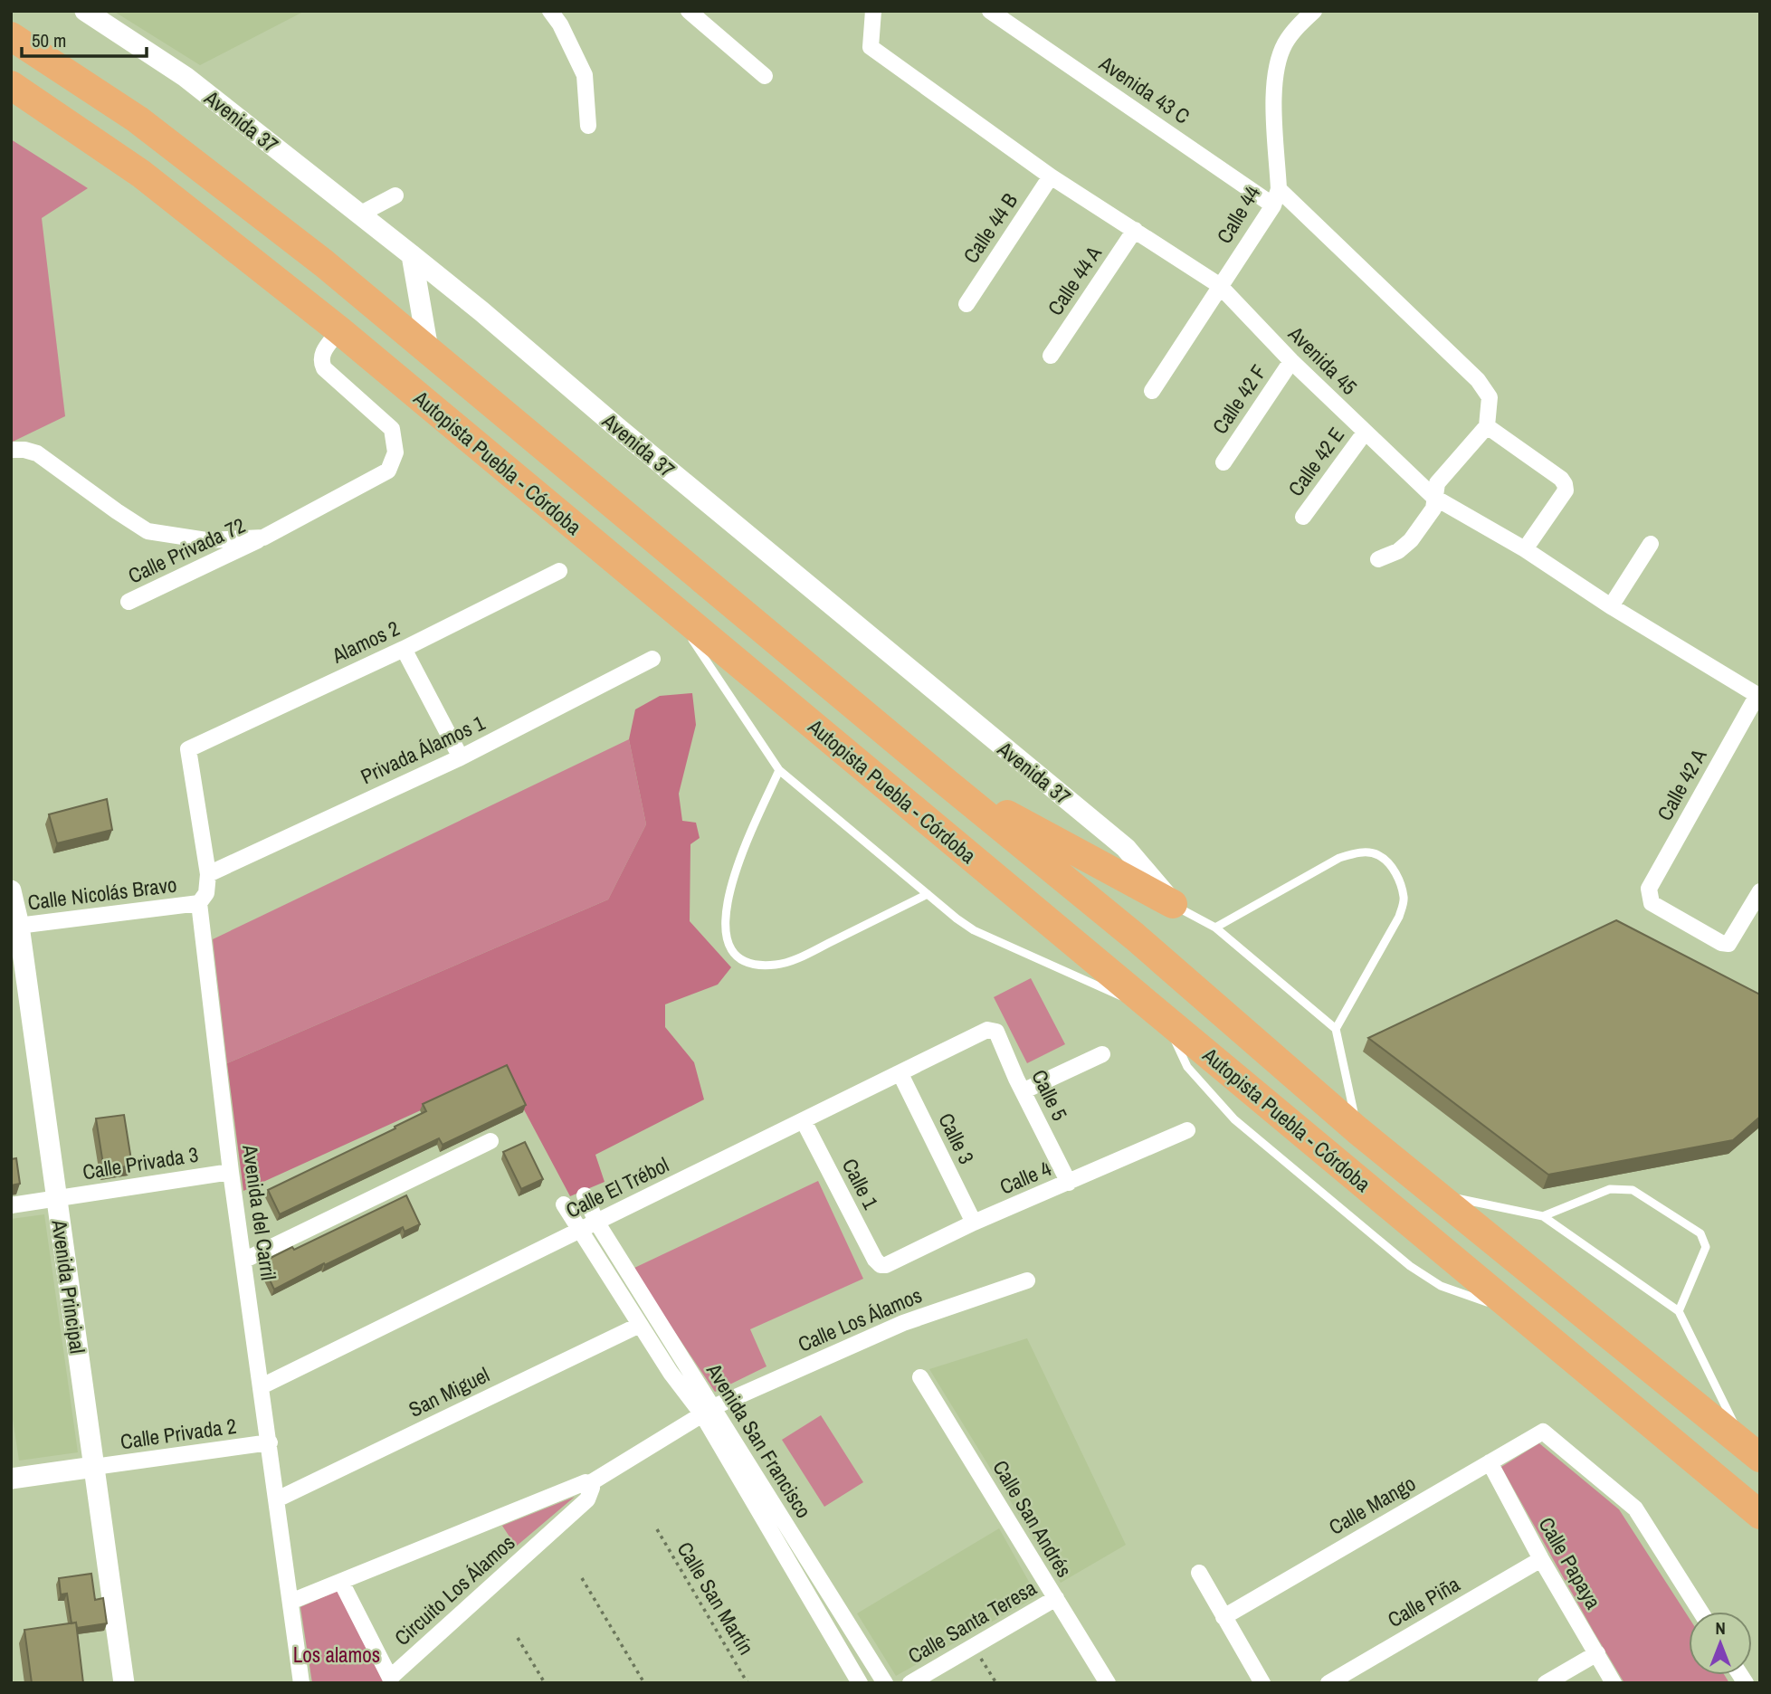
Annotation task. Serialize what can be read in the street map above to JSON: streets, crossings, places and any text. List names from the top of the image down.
{
  "streets": {
    "highway": ["Autopista Puebla - Córdoba"],
    "street": [
      "Avenida 43 C",
      "Avenida 37",
      "Calle 44",
      "Calle 44 B",
      "Calle 44 A",
      "Avenida 45",
      "Calle 42 F",
      "Calle 42 E",
      "Calle Privada 72",
      "Alamos 2",
      "Privada Álamos 1",
      "Calle 42 A",
      "Calle Nicolás Bravo",
      "Calle 5",
      "Calle 3",
      "Calle Privada 3",
      "Calle 4",
      "Calle 1",
      "Calle El Trébol",
      "Avenida del Carril",
      "Avenida Principal",
      "Calle Los Álamos",
      "San Miguel",
      "Calle Privada 2",
      "Avenida San Francisco",
      "Calle Mango",
      "Calle San Andrés",
      "Calle Papaya",
      "Circuito Los Álamos",
      "Calle Piña",
      "Calle Santa Teresa"
    ],
    "path": ["Calle San Martín"]
  },
  "crossings": [
    ["Avenida 43 C", "Calle 44"],
    ["Calle 44", "Avenida 45"],
    ["Calle 44 B", "Avenida 45"],
    ["Calle 44 A", "Avenida 45"],
    ["Avenida 45", "Calle 42 F"],
    ["Avenida 45", "Calle 42 E"],
    ["Avenida 45", "Calle 42 A"],
    ["Autopista Puebla - Córdoba", "Calle Privada 72"],
    ["Alamos 2", "Avenida del Carril"],
    ["Privada Álamos 1", "Avenida del Carril"],
    ["Calle Nicolás Bravo", "Avenida del Carril"],
    ["Calle Nicolás Bravo", "Avenida Principal"],
    ["Calle 5", "Calle 4"],
    ["Calle 5", "Calle El Trébol"],
    ["Calle 3", "Calle 4"],
    ["Calle 3", "Calle El Trébol"],
    ["Calle Privada 3", "Avenida del Carril"],
    ["Calle Privada 3", "Avenida Principal"],
    ["Calle 4", "Calle 1"],
    ["Calle 1", "Calle El Trébol"],
    ["Calle El Trébol", "Avenida del Carril"],
    ["Calle El Trébol", "Avenida San Francisco"],
    ["Avenida del Carril", "San Miguel"],
    ["Avenida del Carril", "Calle Privada 2"],
    ["Avenida del Carril", "Circuito Los Álamos"],
    ["Avenida Principal", "Calle Privada 2"],
    ["Calle Los Álamos", "Avenida San Francisco"],
    ["Calle Los Álamos", "Circuito Los Álamos"],
    ["San Miguel", "Avenida San Francisco"],
    ["Avenida San Francisco", "Circuito Los Álamos"],
    ["Calle Mango", "Calle Papaya"],
    ["Calle San Andrés", "Calle Santa Teresa"],
    ["Calle Papaya", "Calle Piña"]
  ],
  "parks": ["Los alamos"],
  "scale_bar": "50 m",
  "north": "top"
}
